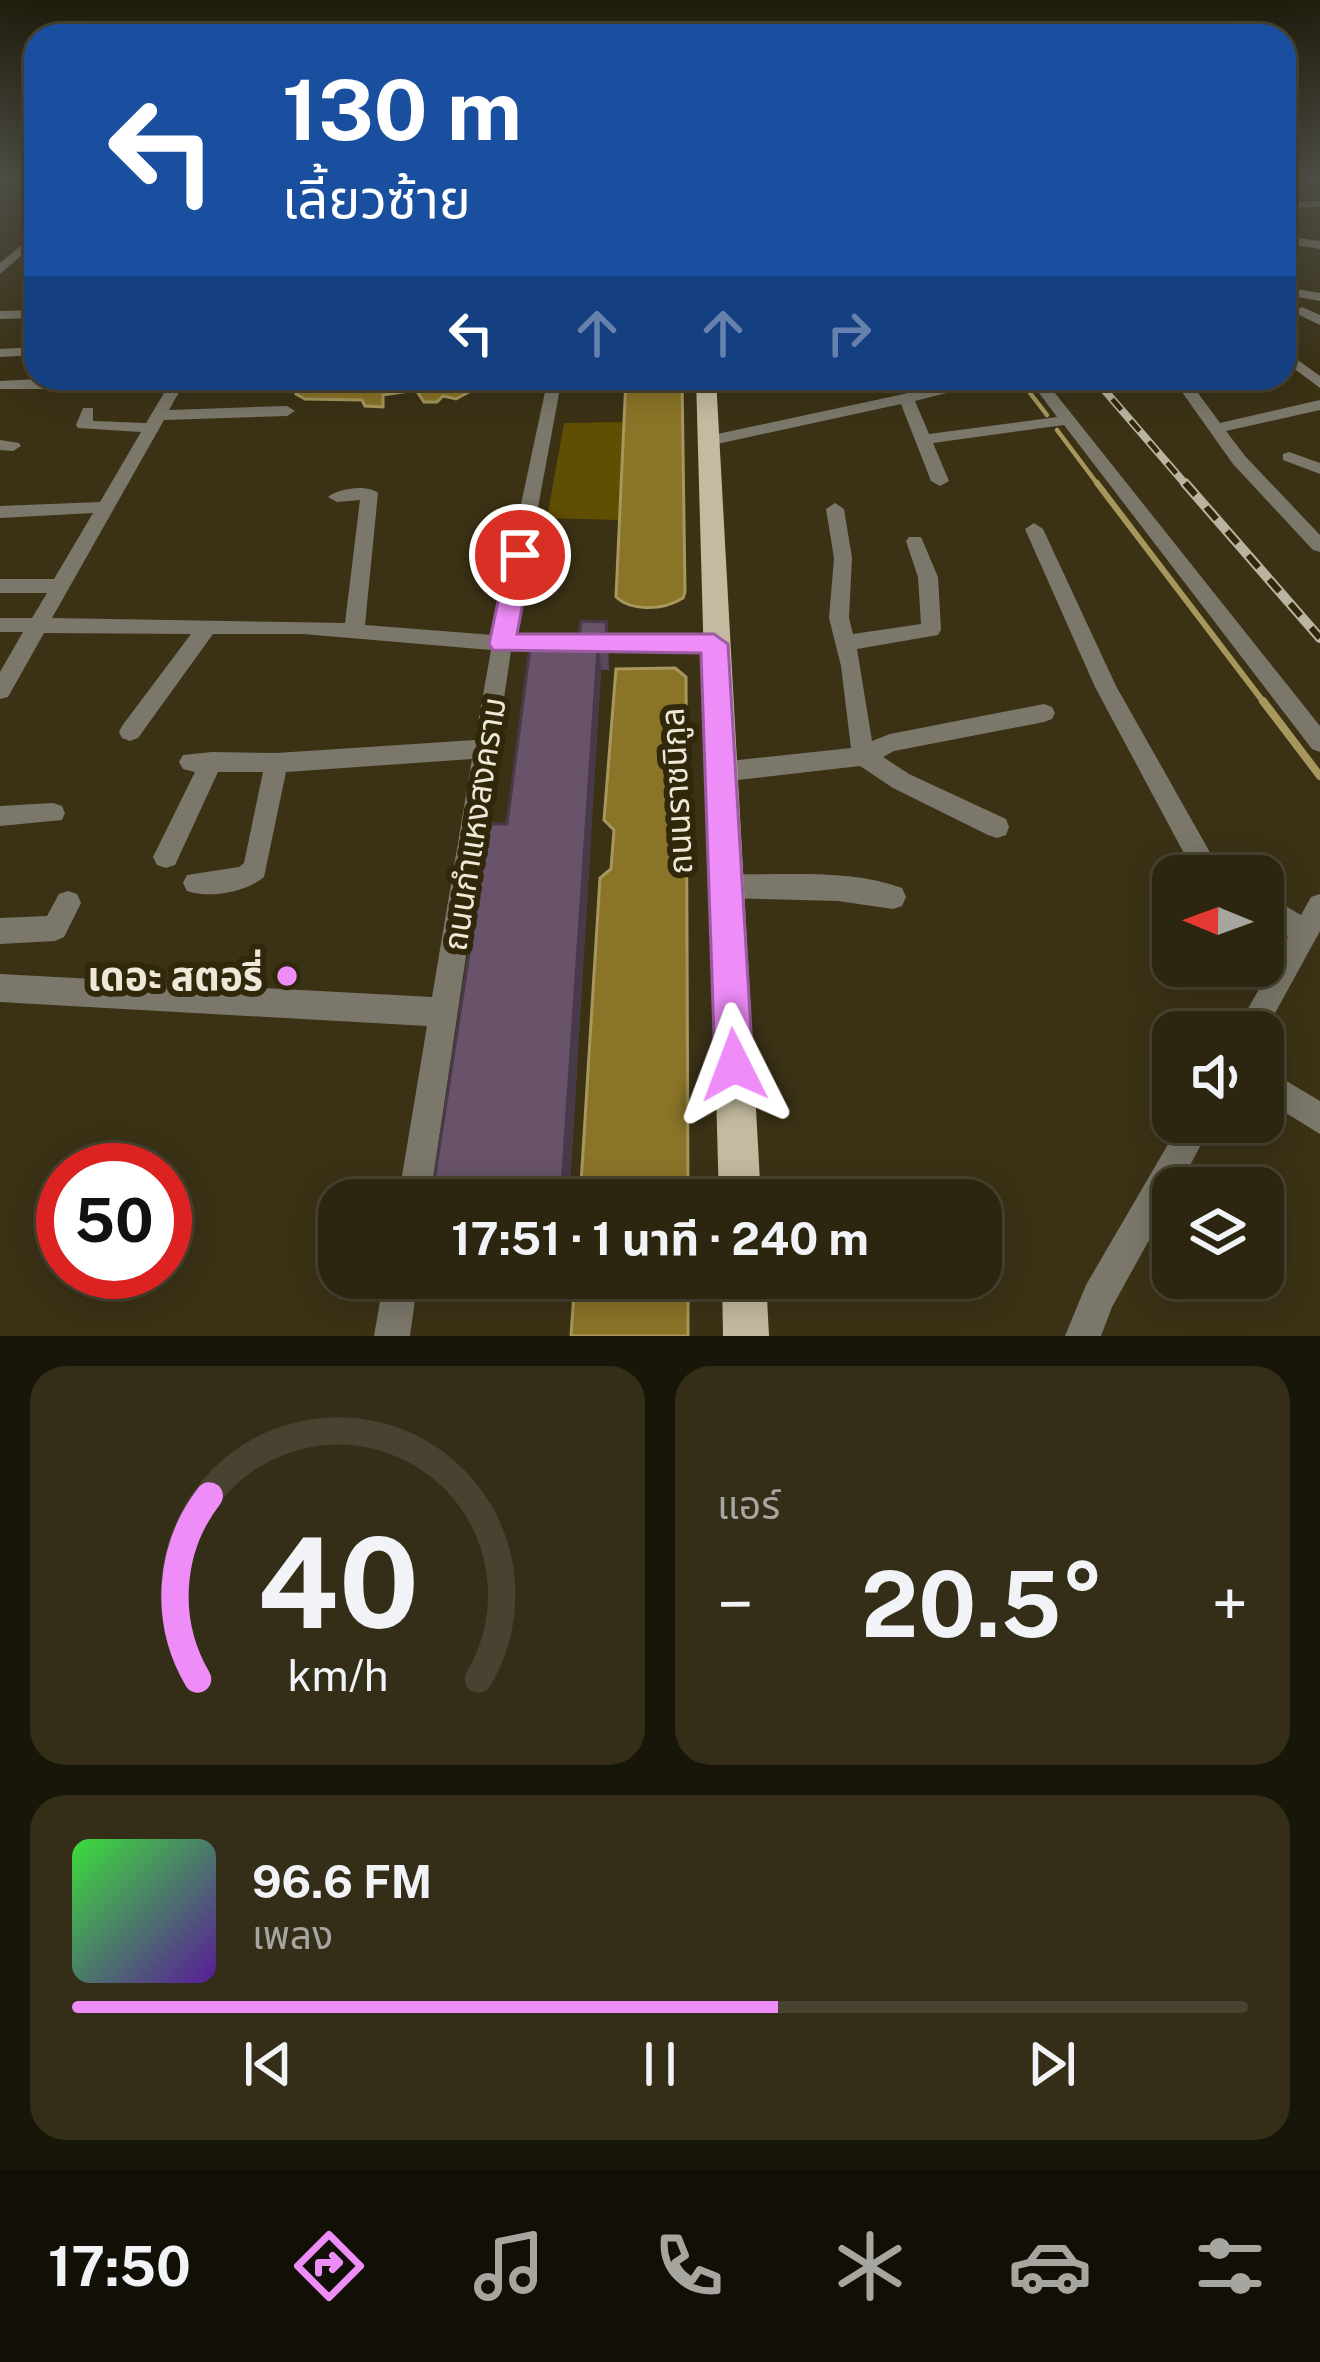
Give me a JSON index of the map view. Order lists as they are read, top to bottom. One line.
{"streets":{"main road":["ถนนราชนิกูล"],"street":["ถนนกำแหงสงคราม"]},"places":["เดอะ สตอรี่"],"north":"left","page":{"turn":["130 m","เลี้ยวซ้าย"],"limit":"50","trip":"17:51 · 1 นาที · 240 m","tile":"แอร์","heat":["−","20.5°","+"],"song":["96.6 FM","เพลง"],"tabs":"17:50","gauge":["40","km/h"]}}
